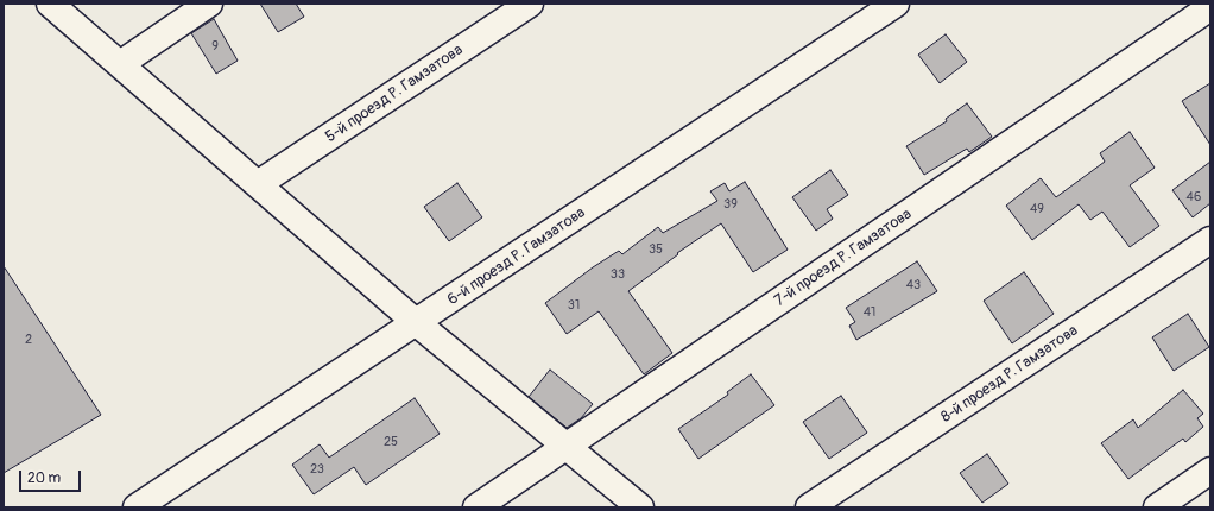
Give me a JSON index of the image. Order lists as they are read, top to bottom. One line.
{"streets":{"street":["5-й проезд Р. Гамзатова","6-й проезд Р. Гамзатова","7-й проезд Р. Гамзатова","8-й проезд Р. Гамзатова"]},"house_numbers":["9","46","39","49","35","33","43","31","41","2","25","23"],"scale_bar":"20 m"}
